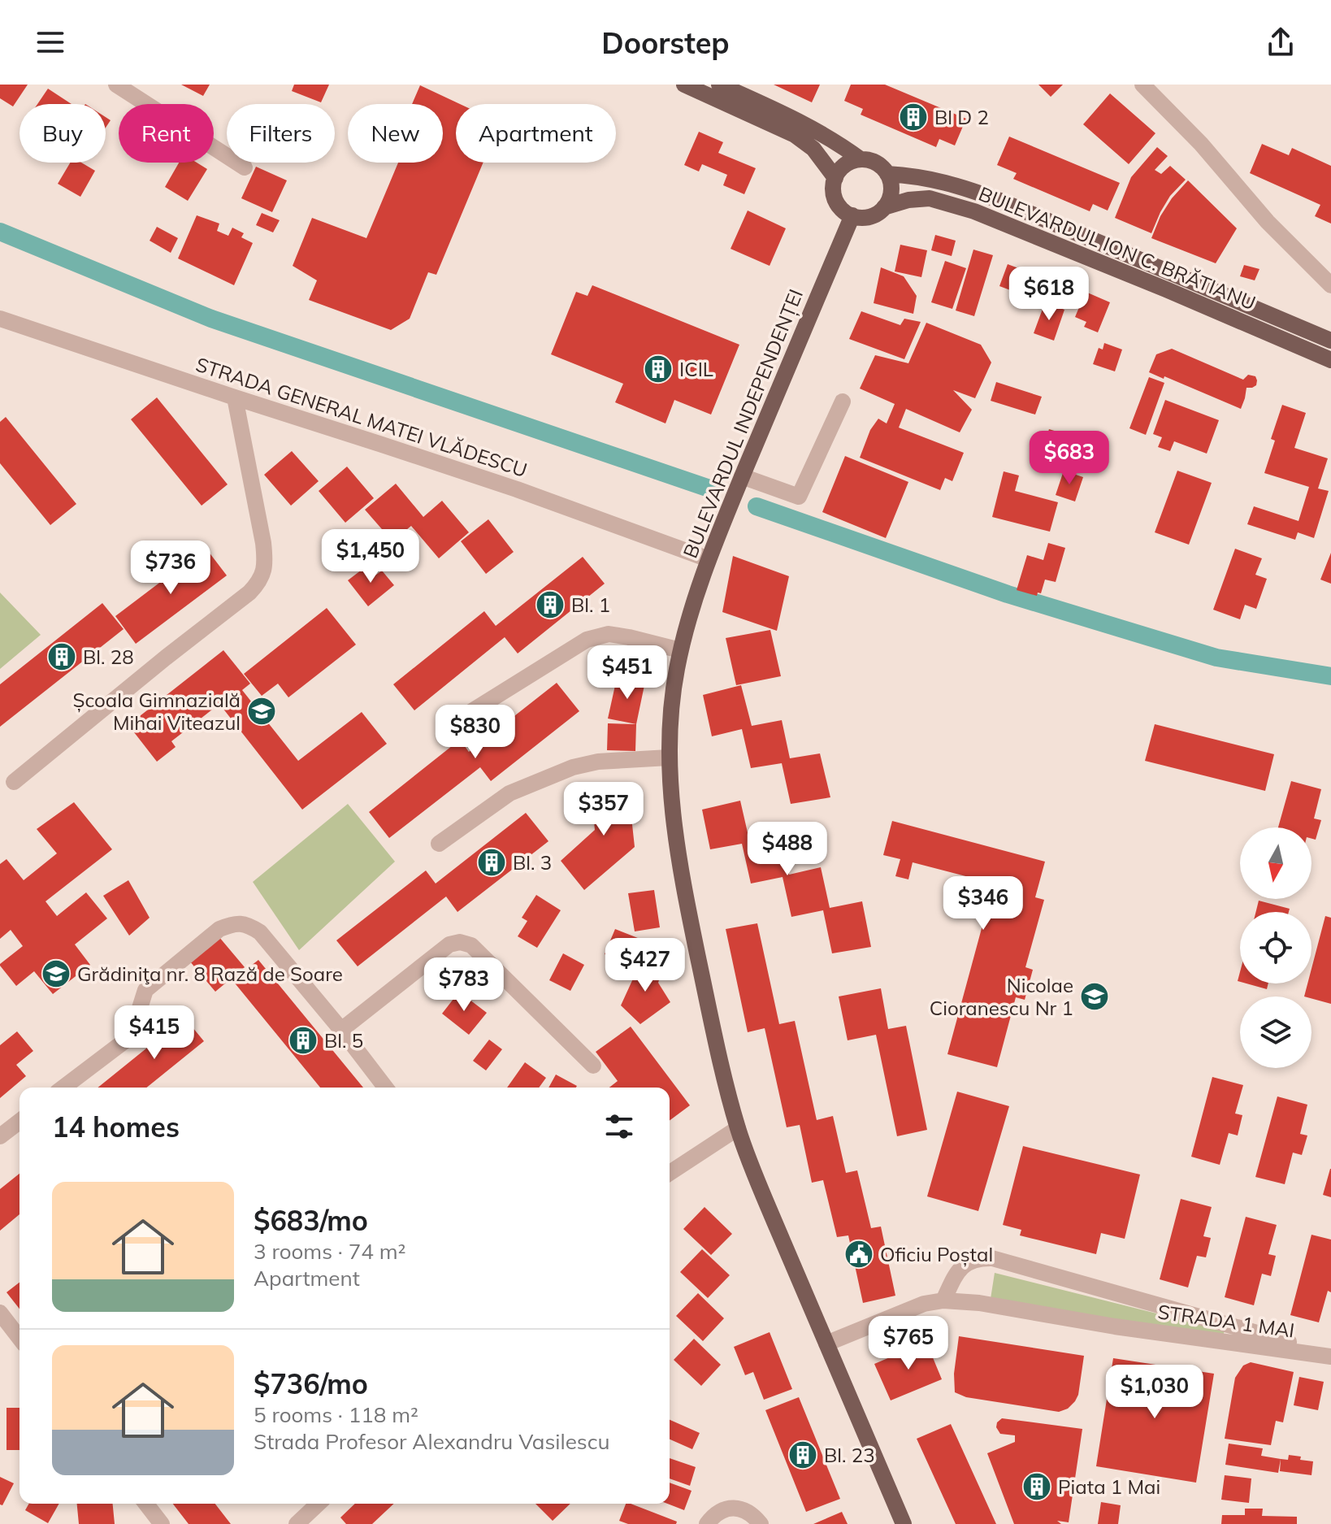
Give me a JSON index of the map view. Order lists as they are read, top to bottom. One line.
{"streets":{"main road":["BULEVARDUL ION C. BRĂTIANU","BULEVARDUL INDEPENDENȚEI"],"street":["STRADA GENERAL MATEI VLĂDESCU","STRADA 1 MAI"]},"crossings":[["BULEVARDUL ION C. BRĂTIANU","BULEVARDUL INDEPENDENȚEI"],["STRADA GENERAL MATEI VLĂDESCU","BULEVARDUL INDEPENDENȚEI"],["BULEVARDUL INDEPENDENȚEI","STRADA 1 MAI"]],"places":{"building":["Bl D 2","ICIL","Bl. 1","Bl. 28","Bl. 3","Bl. 5","Bl. 23","Piata 1 Mai"],"school or university":["Școala Gimnazială Mihai Viteazul","Grădiniţa nr. 8 Rază de Soare","Nicolae Cioranescu Nr 1"],"public building":["Oficiu Poștal"]},"north":"bottom","page":{"header":"Doorstep","chip":["Buy","Rent","Filters","New","Apartment"],"price":["$618","$683","$1,450","$736","$451","$830","$357","$488","$346","$427","$783","$415","$765","$1,030"],"heading":"14 homes","list":[{"name":"$683/mo","note":"3 rooms · 74 m² · Apartment"},{"name":"$736/mo","note":"5 rooms · 118 m² · Strada Profesor Alexandru Vasilescu"}]}}
